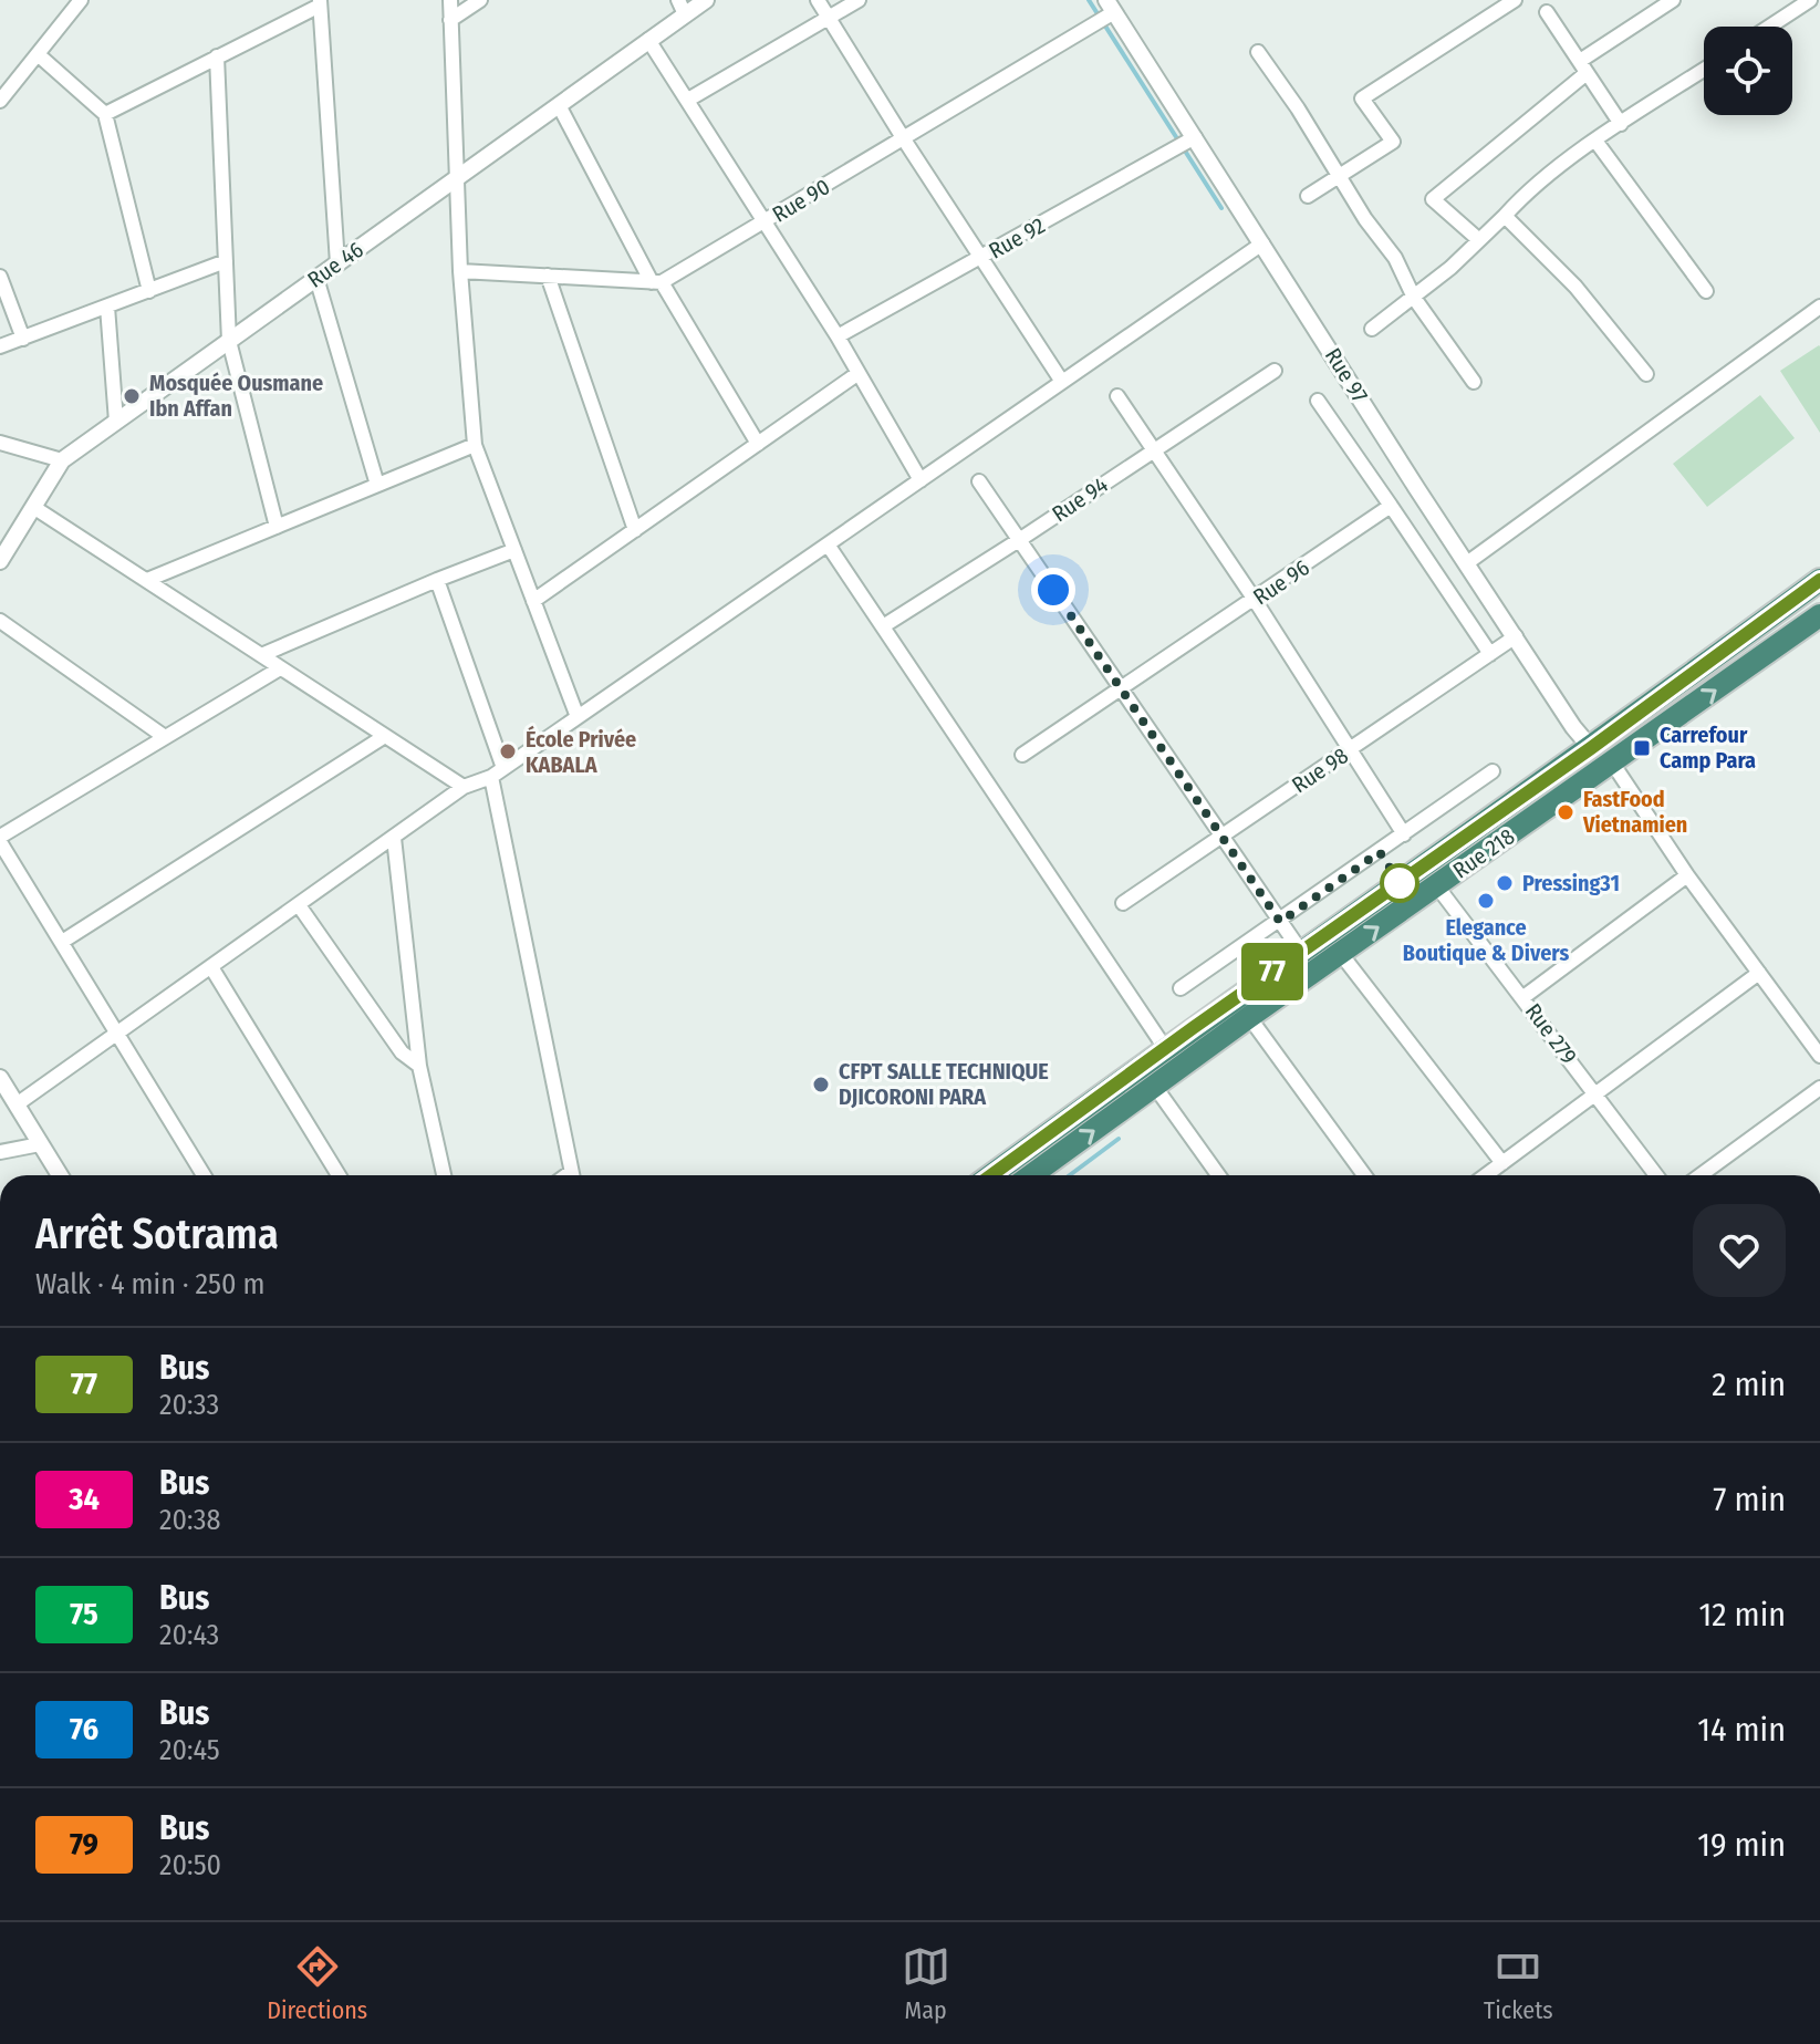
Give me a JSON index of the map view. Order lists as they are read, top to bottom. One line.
{"streets":{"highway":["Rue 218"],"street":["Rue 90","Rue 92","Rue 46","Rue 97","Rue 94","Rue 96","Rue 98","Rue 279"]},"crossings":[["Rue 90","Rue 97"],["Rue 92","Rue 97"],["Rue 97","Rue 98"],["Rue 97","Rue 218"],["Rue 218","Rue 279"]],"places":{"other":["Mosquée Ousmane Ibn Affan","École Privée KABALA","FastFood Vietnamien","Pressing31","Elegance Boutique & Divers","CFPT SALLE TECHNIQUE DJICORONI PARA"],"transit":["Carrefour Camp Para"]},"lines":["bus line 77"],"page":{"on_map":"77","heading":["Arrêt Sotrama","Walk · 4 min · 250 m"],"list":[{"mark":"77","name":"Bus","note":"20:33","value":"2 min"},{"mark":"34","name":"Bus","note":"20:38","value":"7 min"},{"mark":"75","name":"Bus","note":"20:43","value":"12 min"},{"mark":"76","name":"Bus","note":"20:45","value":"14 min"},{"mark":"79","name":"Bus","note":"20:50","value":"19 min"}],"tabs":["Directions","Map","Tickets"]}}
